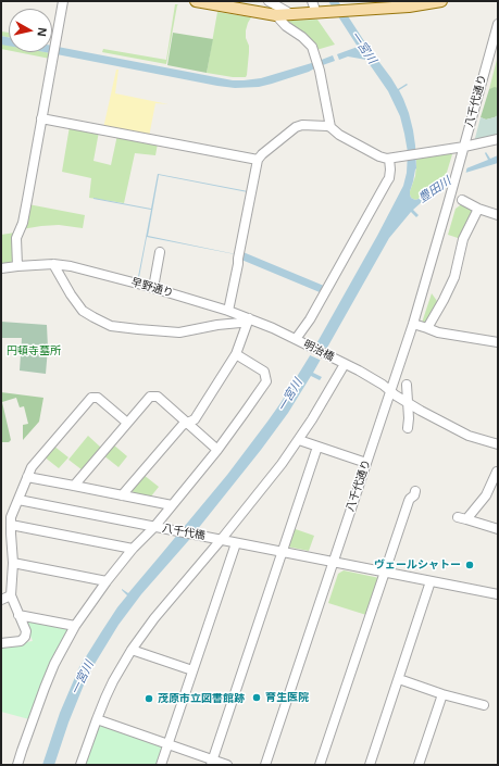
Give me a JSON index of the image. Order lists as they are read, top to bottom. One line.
{"streets":{"street":["八千代通り","早野通り","明治橋","八千代橋"]},"crossings":[["八千代通り","八千代橋"],["早野通り","明治橋"]],"water":["一宮川","豊田川"],"parks":["円頓寺墓所"],"places":["ヴェールシャトー","育生医院","茂原市立図書館跡"],"north":"right"}
